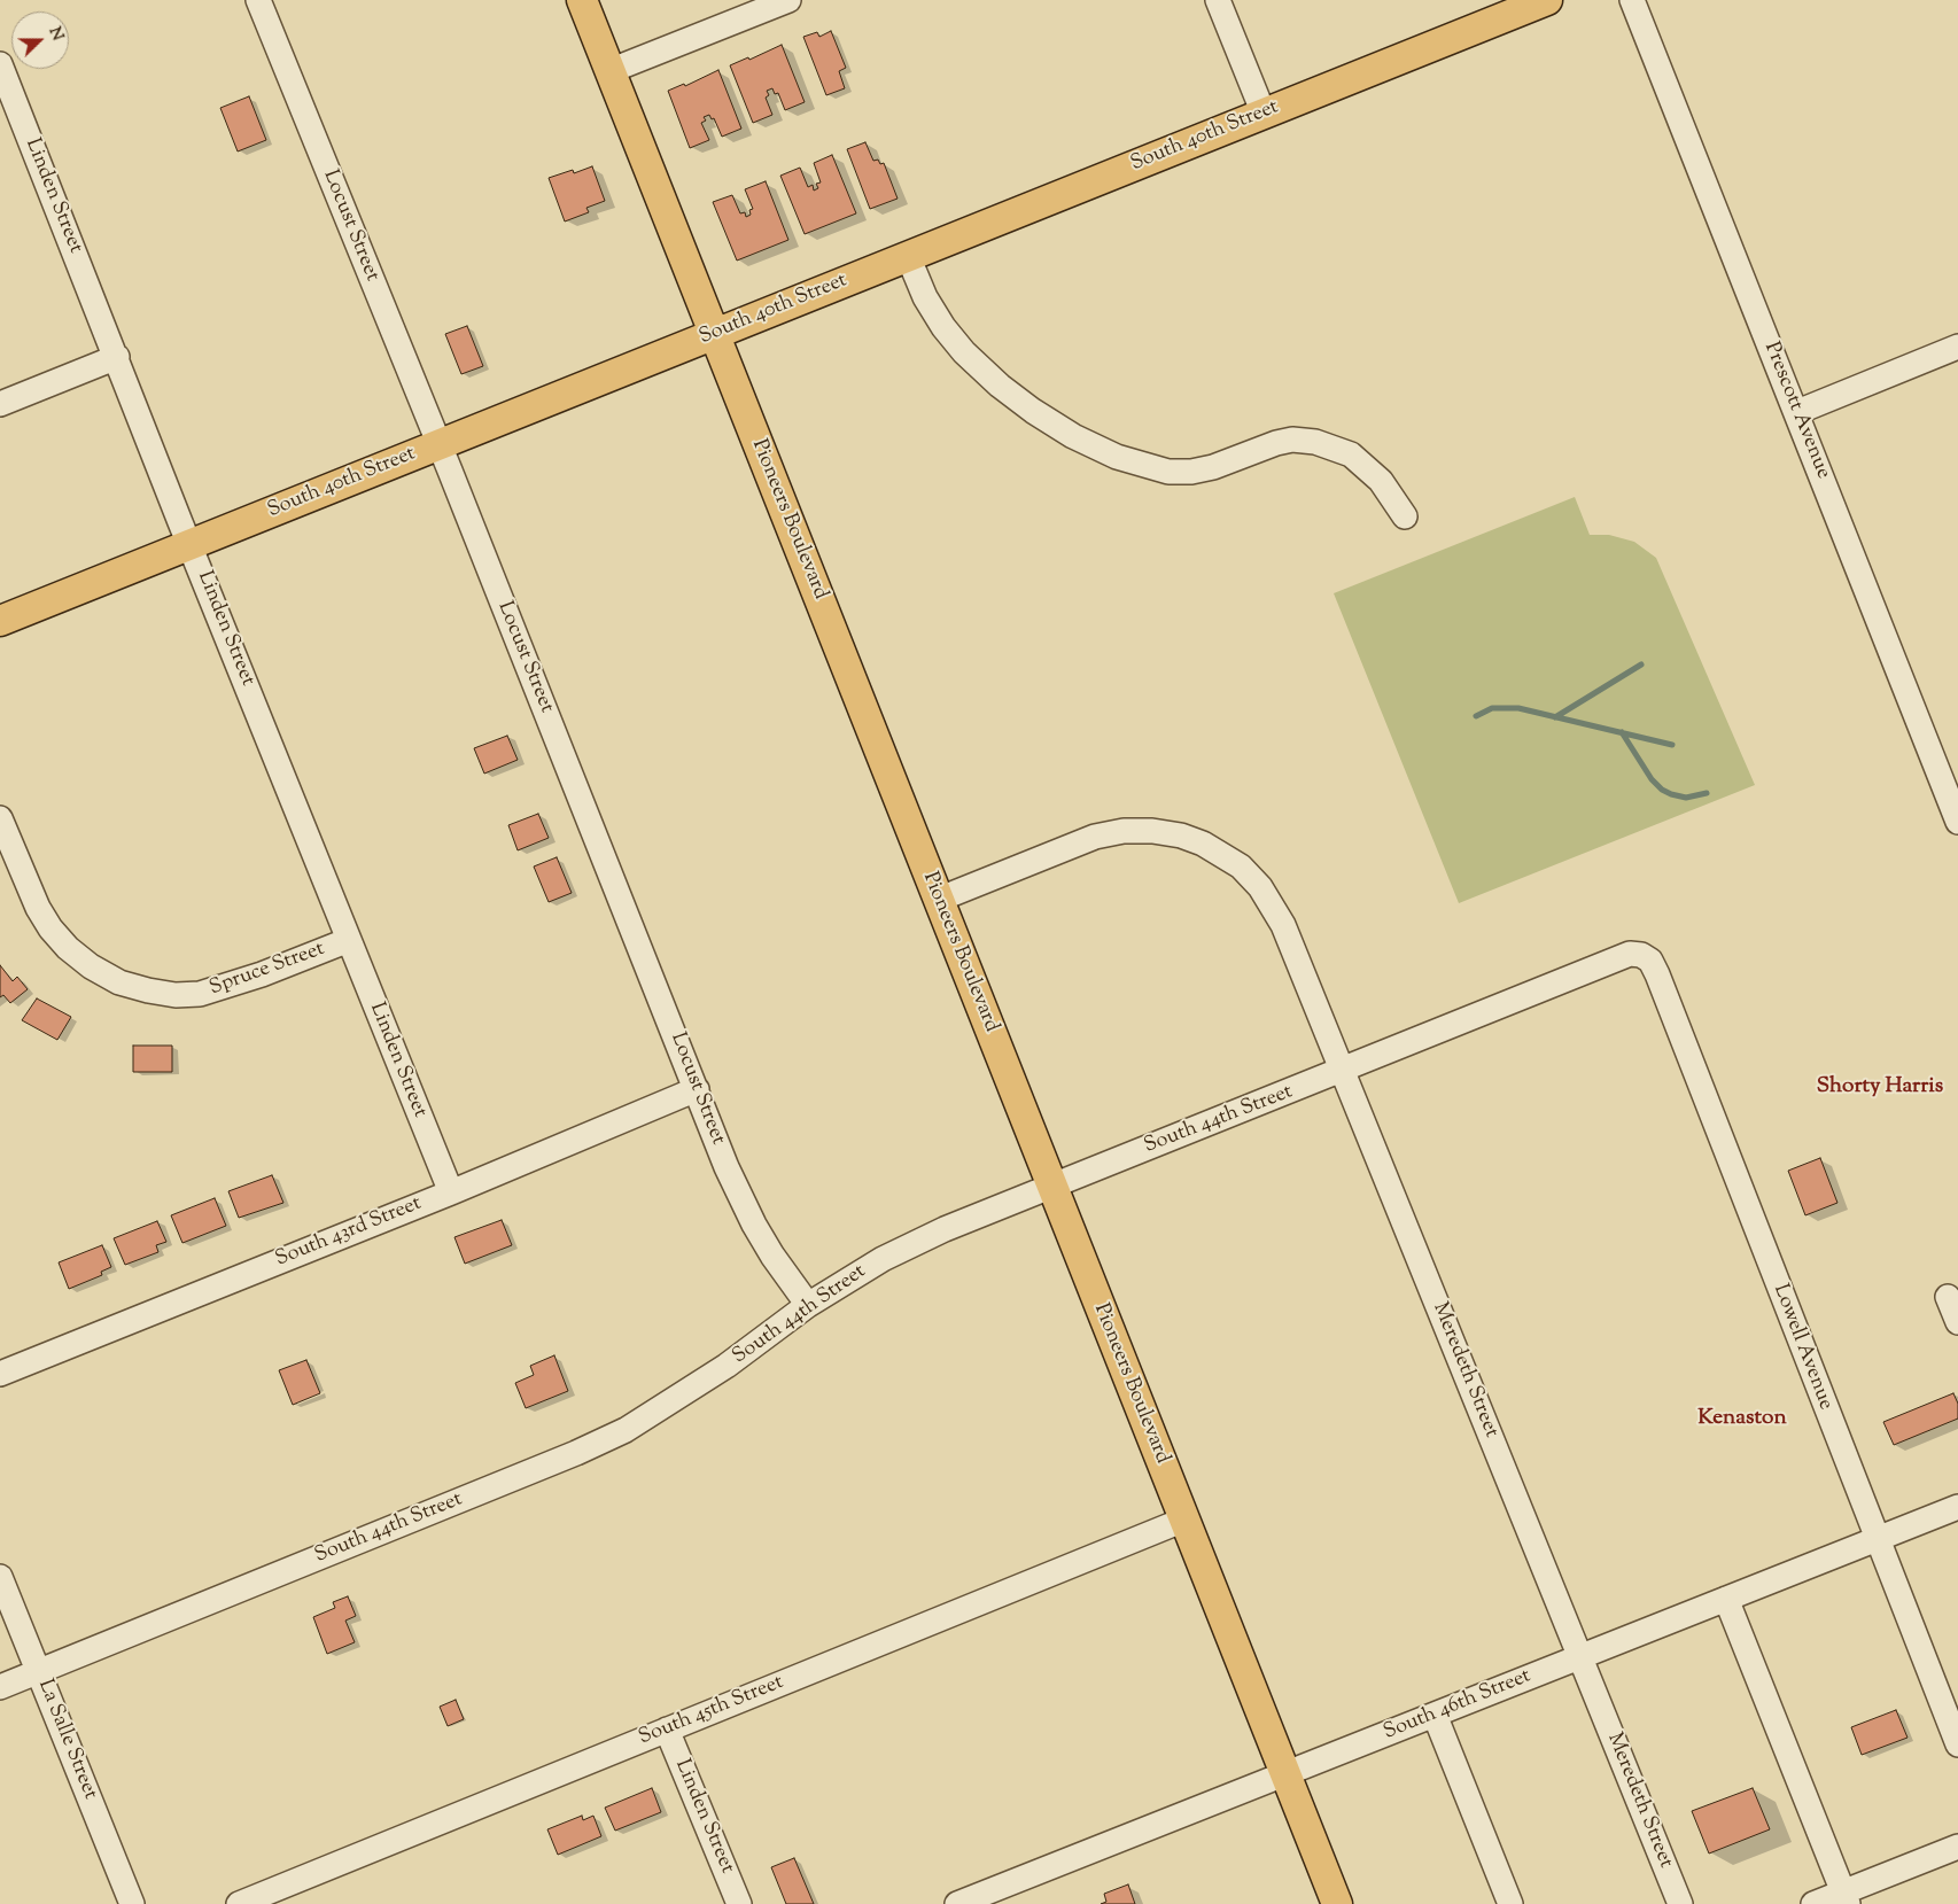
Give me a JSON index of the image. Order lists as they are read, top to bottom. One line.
{"streets":{"main road":["South 40th Street","Pioneers Boulevard"],"street":["Linden Street","Locust Street","Prescott Avenue","Spruce Street","South 44th Street","South 43rd Street","Lowell Avenue","Meredeth Street","South 46th Street","South 45th Street","La Salle Street"]},"crossings":[["South 40th Street","Linden Street"],["South 40th Street","Locust Street"],["South 40th Street","Pioneers Boulevard"],["Linden Street","Spruce Street"],["Linden Street","South 43rd Street"],["Linden Street","South 45th Street"],["Locust Street","South 44th Street"],["Locust Street","South 43rd Street"],["Pioneers Boulevard","South 44th Street"],["Pioneers Boulevard","Meredeth Street"],["Pioneers Boulevard","South 46th Street"],["Pioneers Boulevard","South 45th Street"],["South 44th Street","Lowell Avenue"],["South 44th Street","Meredeth Street"],["South 44th Street","La Salle Street"],["Lowell Avenue","South 46th Street"],["Meredeth Street","South 46th Street"]],"districts":["Shorty Harris","Kenaston"],"north":"right"}
